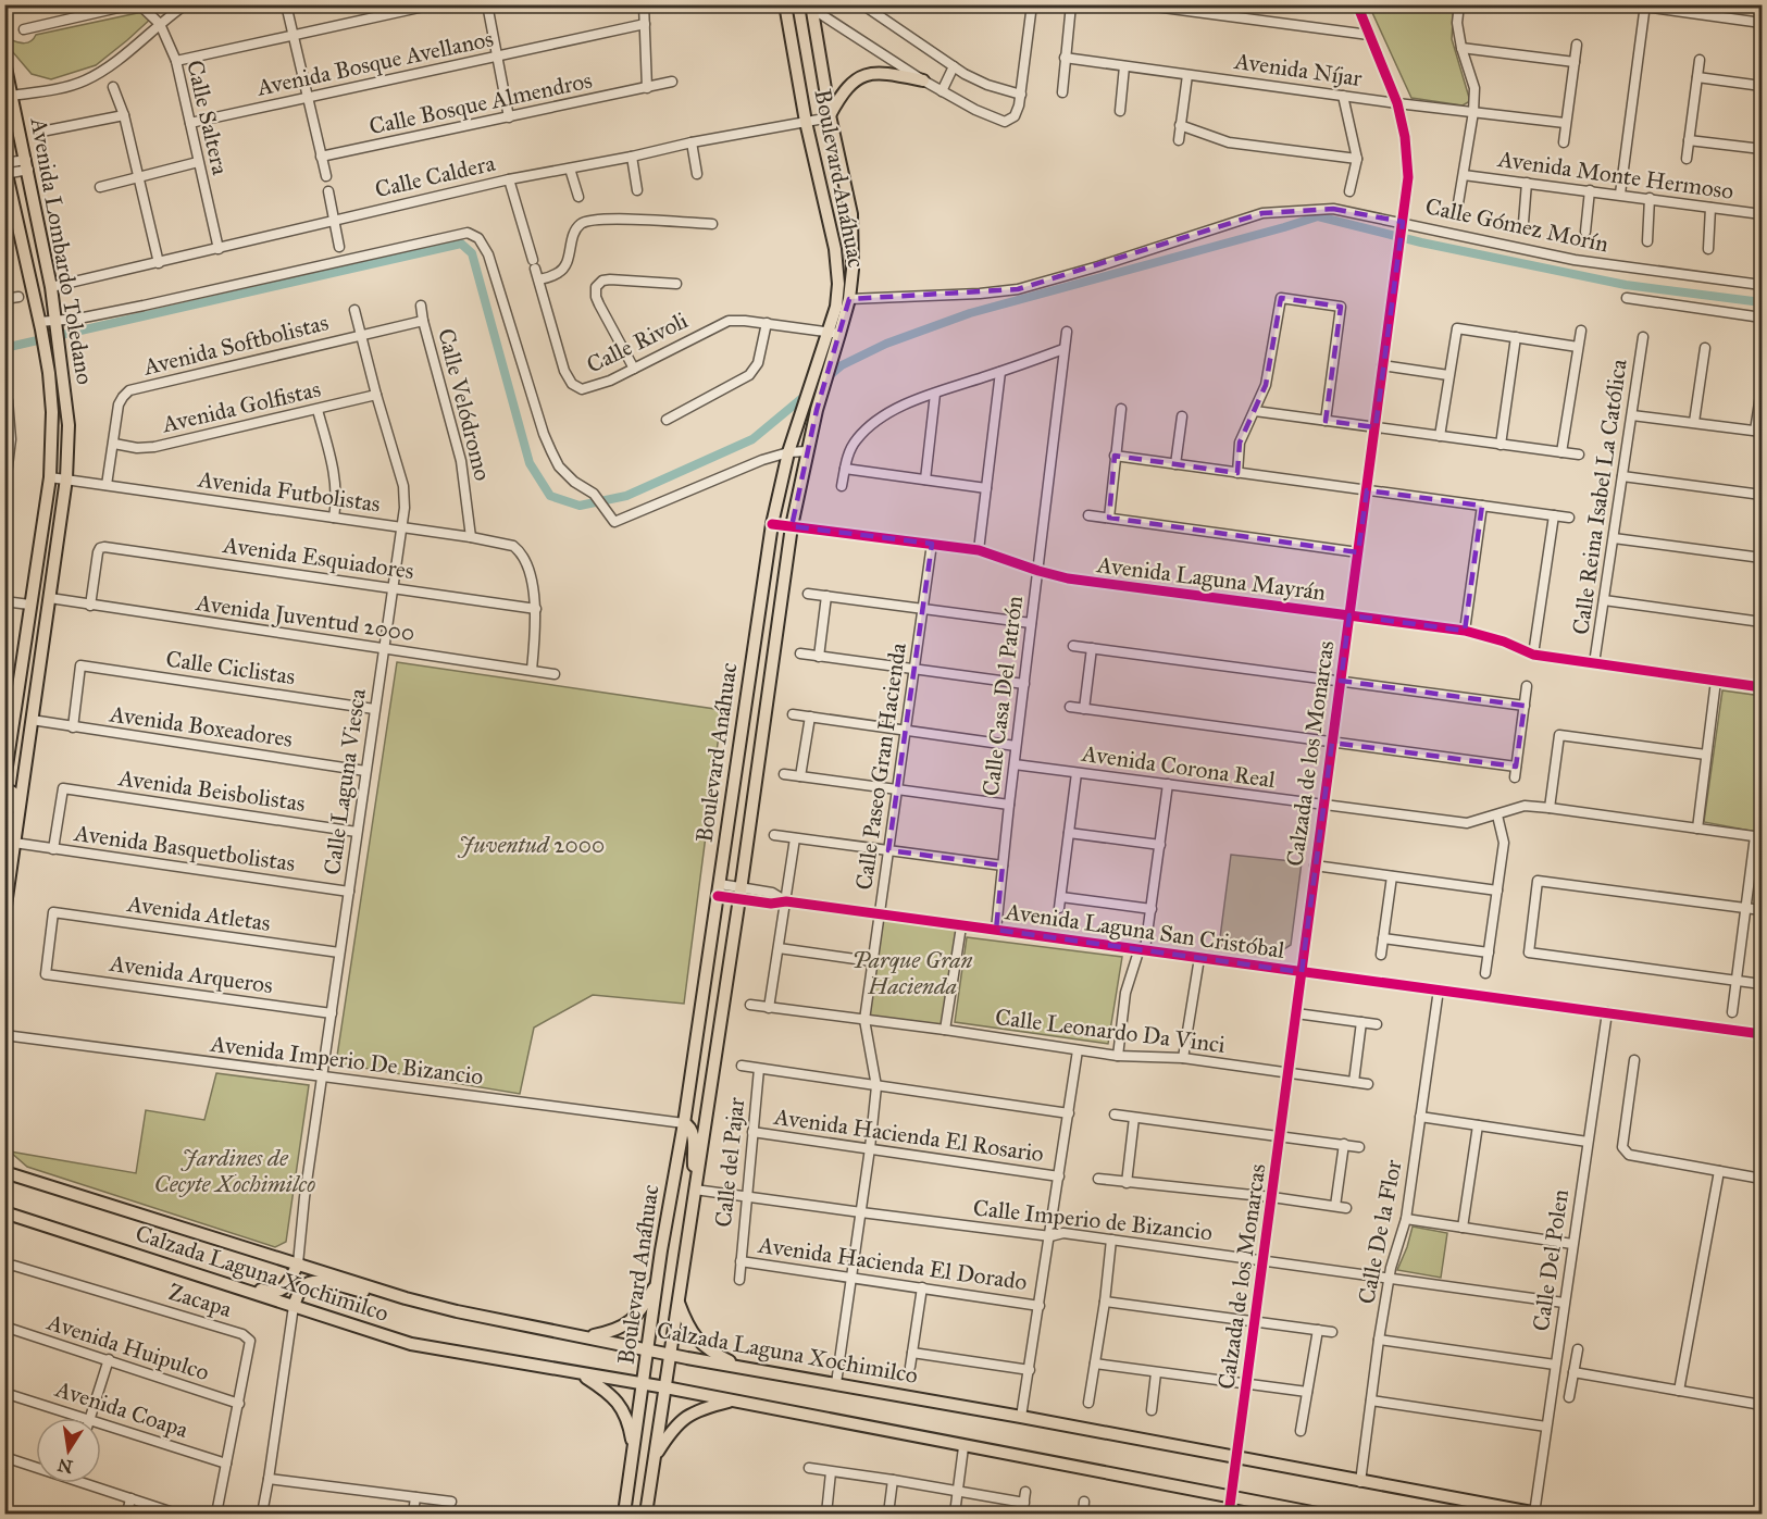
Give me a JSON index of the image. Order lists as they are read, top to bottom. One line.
{"streets":{"main road":["Boulevard Anáhuac","Avenida Lombardo Toledano","Calzada Laguna Xochimilco"],"street":["Avenida Bosque Avellanos","Avenida Níjar","Calle Bosque Almendros","Calle Saltera","Avenida Monte Hermoso","Calle Caldera","Calle Gómez Morín","Calle Rivoli","Avenida Softbolistas","Calle Velódromo","Avenida Golfistas","Avenida Futbolistas","Calle Reina Isabel La Católica","Avenida Esquiadores","Avenida Laguna Mayrán","Avenida Juventud 2000","Calle Ciclistas","Calle Casa Del Patrón","Avenida Boxeadores","Calzada de los Monarcas","Calle Paseo Gran Hacienda","Avenida Corona Real","Calle Laguna Viesca","Avenida Beisbolistas","Avenida Basquetbolistas","Avenida Atletas","Avenida Laguna San Cristóbal","Avenida Arqueros","Calle Leonardo Da Vinci","Avenida Imperio De Bizancio","Avenida Hacienda El Rosario","Calle del Pajar","Calle Imperio de Bizancio","Calle De la Flor","Calle Del Polen","Avenida Hacienda El Dorado","Zacapa","Avenida Huipulco","Avenida Coapa"]},"crossings":[["Avenida Bosque Avellanos","Calle Saltera"],["Avenida Níjar","Calzada de los Monarcas"],["Calle Saltera","Calle Caldera"],["Calle Caldera","Boulevard Anáhuac"],["Calle Caldera","Avenida Lombardo Toledano"],["Calle Caldera","Calle Rivoli"],["Boulevard Anáhuac","Calle Gómez Morín"],["Boulevard Anáhuac","Calle Rivoli"],["Boulevard Anáhuac","Avenida Laguna Mayrán"],["Boulevard Anáhuac","Avenida Laguna San Cristóbal"],["Boulevard Anáhuac","Avenida Imperio De Bizancio"],["Boulevard Anáhuac","Calle Imperio de Bizancio"],["Boulevard Anáhuac","Calzada Laguna Xochimilco"],["Calle Gómez Morín","Calzada de los Monarcas"],["Avenida Lombardo Toledano","Avenida Futbolistas"],["Avenida Lombardo Toledano","Avenida Juventud 2000"],["Avenida Lombardo Toledano","Avenida Boxeadores"],["Avenida Lombardo Toledano","Avenida Basquetbolistas"],["Avenida Softbolistas","Calle Velódromo"],["Avenida Softbolistas","Avenida Golfistas"],["Avenida Softbolistas","Calle Laguna Viesca"],["Calle Velódromo","Avenida Futbolistas"],["Calle Velódromo","Calle Laguna Viesca"],["Avenida Golfistas","Calle Laguna Viesca"],["Avenida Futbolistas","Avenida Esquiadores"],["Avenida Futbolistas","Calle Laguna Viesca"],["Calle Reina Isabel La Católica","Avenida Laguna Mayrán"],["Avenida Esquiadores","Avenida Juventud 2000"],["Avenida Esquiadores","Calle Laguna Viesca"],["Avenida Laguna Mayrán","Calle Casa Del Patrón"],["Avenida Laguna Mayrán","Calzada de los Monarcas"],["Avenida Laguna Mayrán","Calle Paseo Gran Hacienda"],["Avenida Juventud 2000","Calle Laguna Viesca"],["Calle Ciclistas","Avenida Boxeadores"],["Calle Ciclistas","Calle Laguna Viesca"],["Calle Casa Del Patrón","Avenida Corona Real"],["Calle Casa Del Patrón","Avenida Laguna San Cristóbal"],["Avenida Boxeadores","Calle Laguna Viesca"],["Calzada de los Monarcas","Avenida Corona Real"],["Calzada de los Monarcas","Avenida Laguna San Cristóbal"],["Calzada de los Monarcas","Calle Leonardo Da Vinci"],["Calzada de los Monarcas","Calle Imperio de Bizancio"],["Calzada de los Monarcas","Calzada Laguna Xochimilco"],["Calle Paseo Gran Hacienda","Avenida Laguna San Cristóbal"],["Calle Paseo Gran Hacienda","Calle Leonardo Da Vinci"],["Calle Paseo Gran Hacienda","Avenida Hacienda El Rosario"],["Calle Paseo Gran Hacienda","Calle Imperio de Bizancio"],["Calle Paseo Gran Hacienda","Avenida Hacienda El Dorado"],["Calle Paseo Gran Hacienda","Calzada Laguna Xochimilco"],["Calle Laguna Viesca","Avenida Beisbolistas"],["Calle Laguna Viesca","Avenida Basquetbolistas"],["Calle Laguna Viesca","Avenida Atletas"],["Calle Laguna Viesca","Avenida Arqueros"],["Calle Laguna Viesca","Avenida Imperio De Bizancio"],["Calle Laguna Viesca","Calzada Laguna Xochimilco"],["Avenida Beisbolistas","Avenida Basquetbolistas"],["Avenida Atletas","Avenida Arqueros"],["Avenida Laguna San Cristóbal","Calle De la Flor"],["Avenida Laguna San Cristóbal","Calle Del Polen"],["Avenida Hacienda El Rosario","Calle del Pajar"],["Calle del Pajar","Calle Imperio de Bizancio"],["Calle del Pajar","Avenida Hacienda El Dorado"],["Calle Imperio de Bizancio","Calle De la Flor"],["Calle Imperio de Bizancio","Calle Del Polen"],["Calle De la Flor","Calzada Laguna Xochimilco"],["Calle Del Polen","Calzada Laguna Xochimilco"],["Zacapa","Avenida Huipulco"],["Zacapa","Avenida Coapa"]],"parks":["Juventud 2000","Parque Gran Hacienda","Jardines de Cecyte Xochimilco"],"north":"bottom"}
